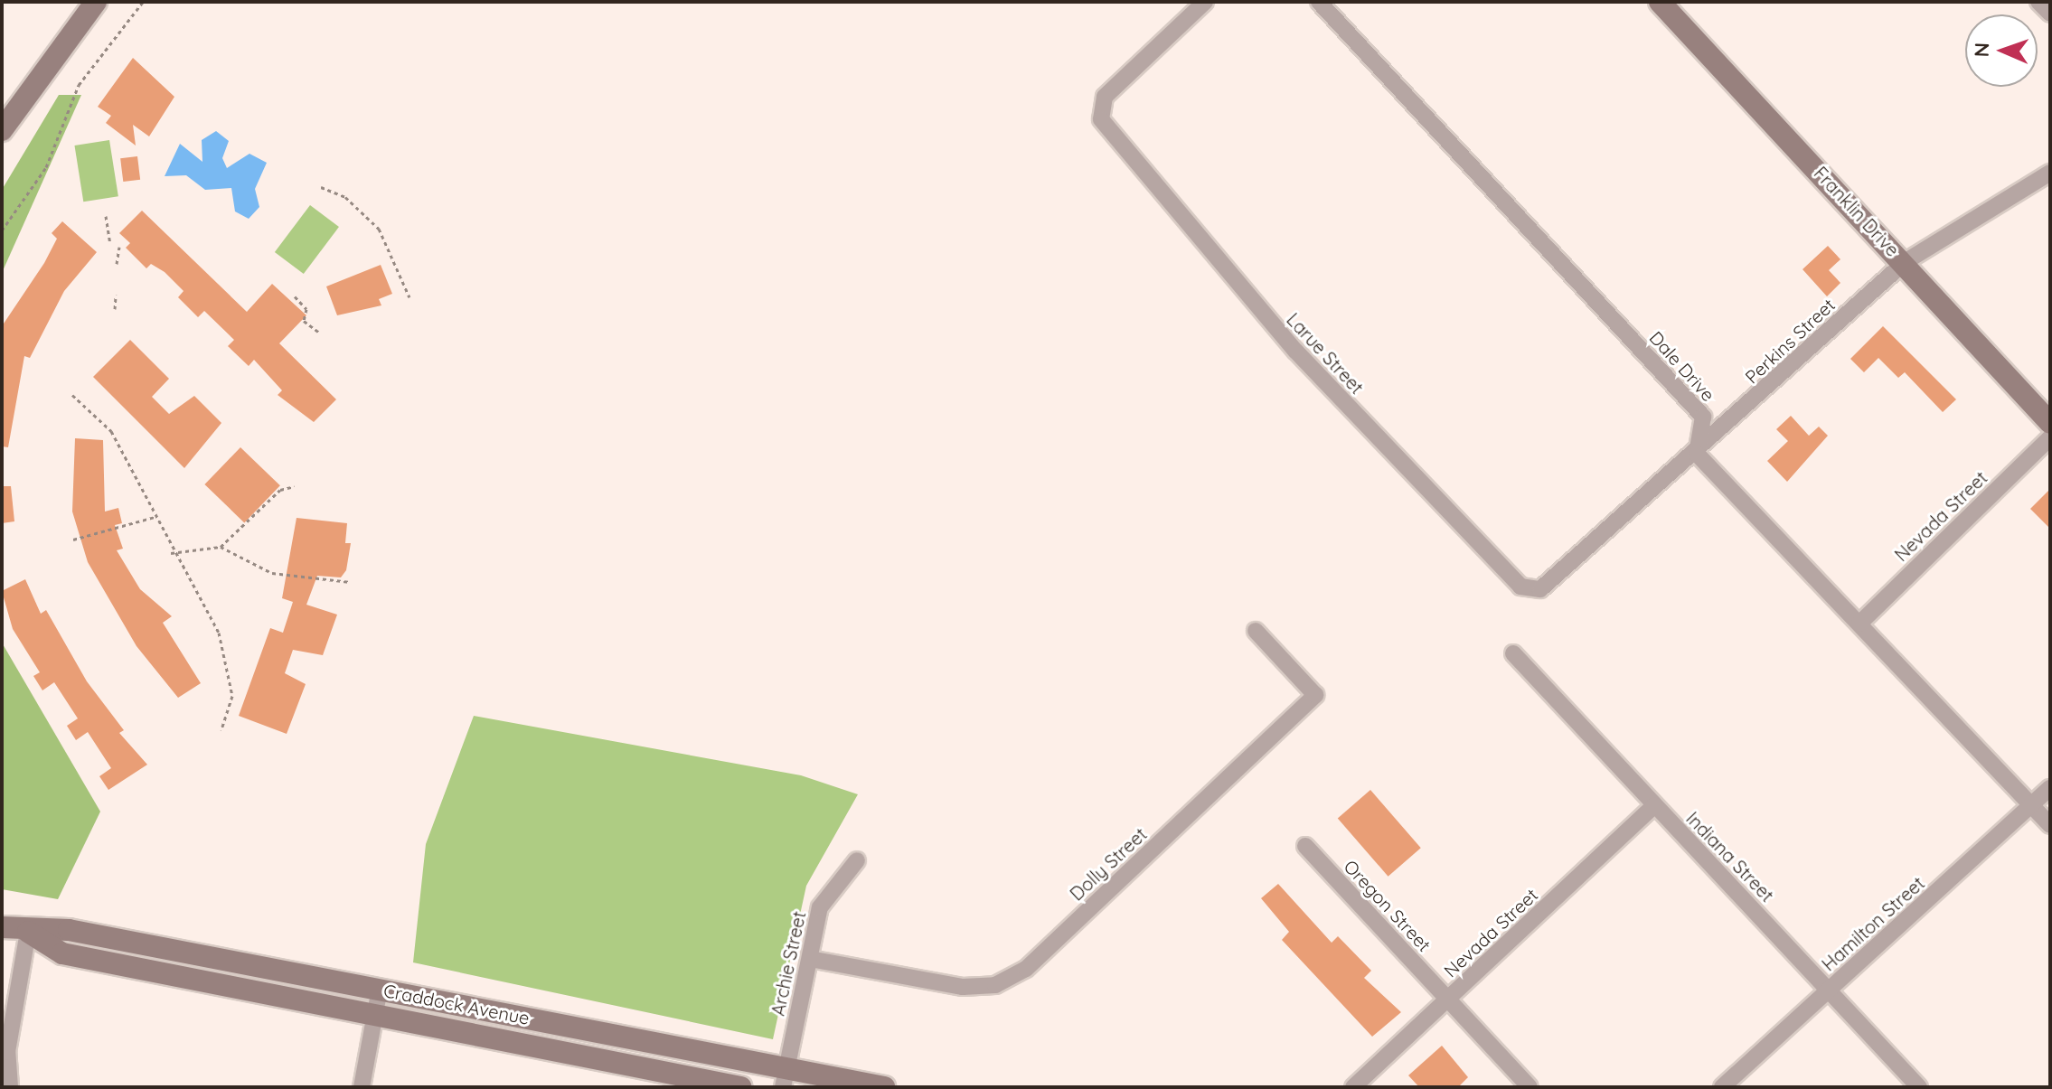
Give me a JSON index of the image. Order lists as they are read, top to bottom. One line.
{"streets":{"street":["Franklin Drive","Perkins Street","Larue Street","Dale Drive","Nevada Street","Indiana Street","Dolly Street","Oregon Street","Hamilton Street","Archie Street","Craddock Avenue"]},"crossings":[["Franklin Drive","Perkins Street"],["Perkins Street","Larue Street"],["Perkins Street","Dale Drive"],["Nevada Street","Indiana Street"],["Nevada Street","Oregon Street"],["Indiana Street","Hamilton Street"],["Dolly Street","Archie Street"],["Archie Street","Craddock Avenue"]],"north":"left"}
